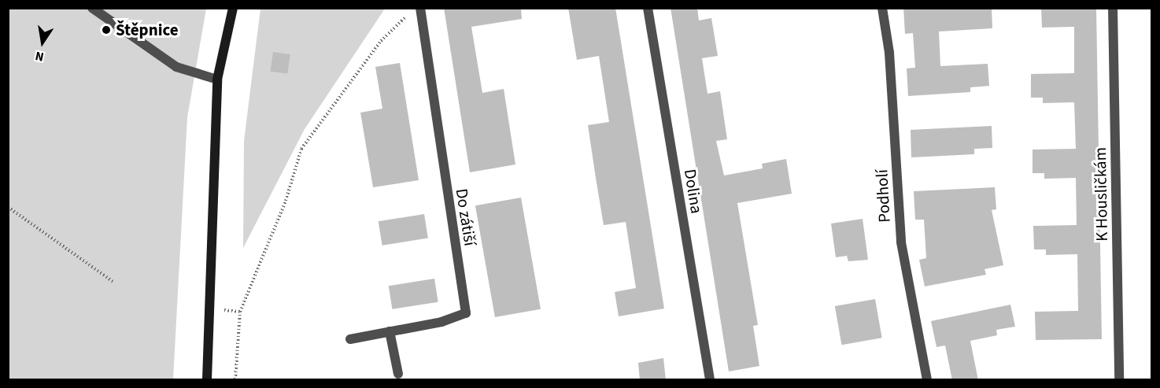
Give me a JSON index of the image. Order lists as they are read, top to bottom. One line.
{"streets":{"street":["Dolina","K Housličkám","Podholí","Do zátiší"]},"places":["Štěpnice"],"north":"bottom"}
